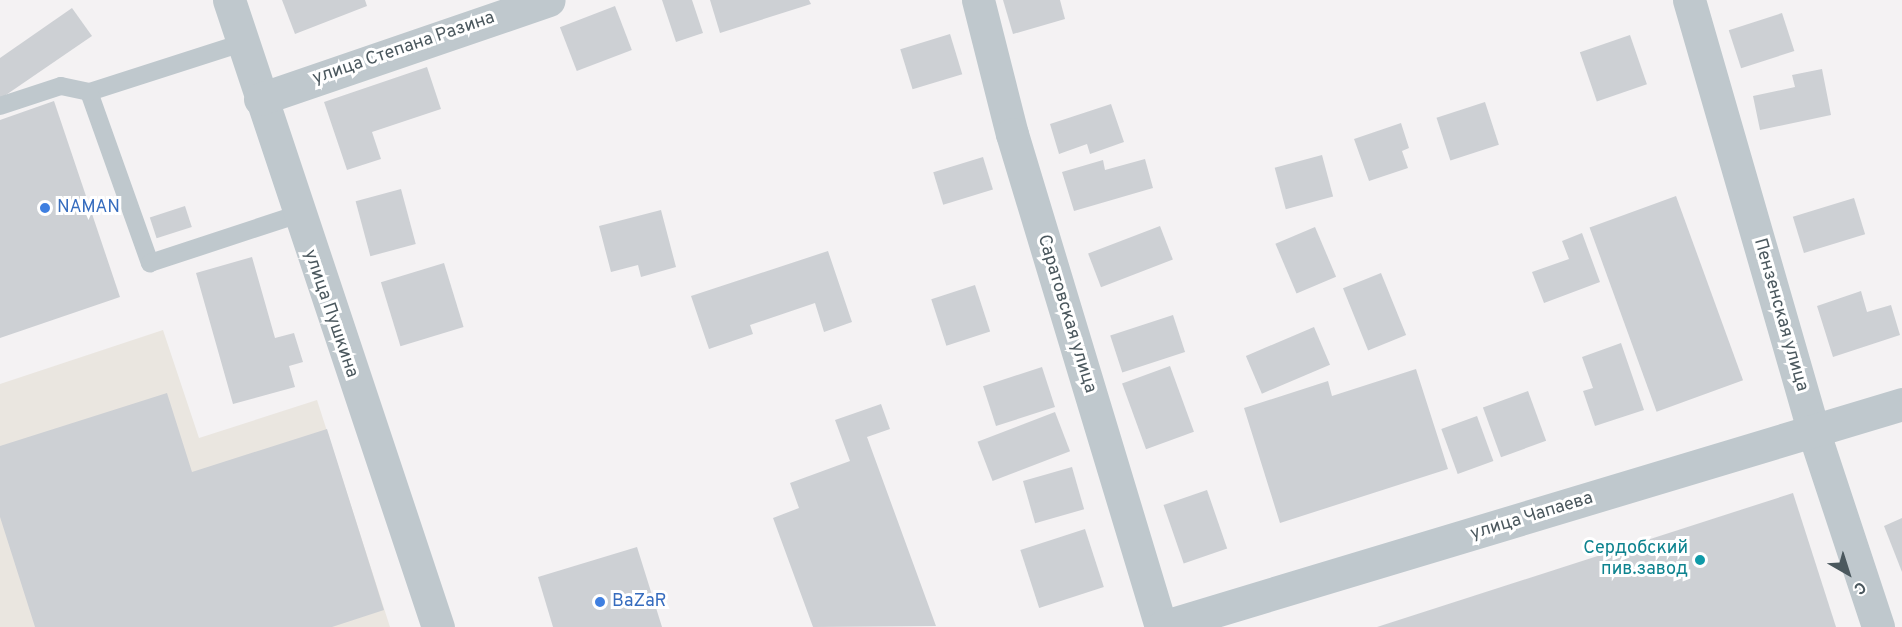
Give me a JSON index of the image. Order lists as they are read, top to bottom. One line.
{"streets":{"street":["улица Степана Разина","улица Пушкина","Саратовская улица","Пензенская улица","улица Чапаева"]},"crossings":[["улица Степана Разина","улица Пушкина"],["Саратовская улица","улица Чапаева"],["Пензенская улица","улица Чапаева"]],"places":["NAMAN","Сердобский пив.завод","BaZaR"],"north":"bottom right"}
